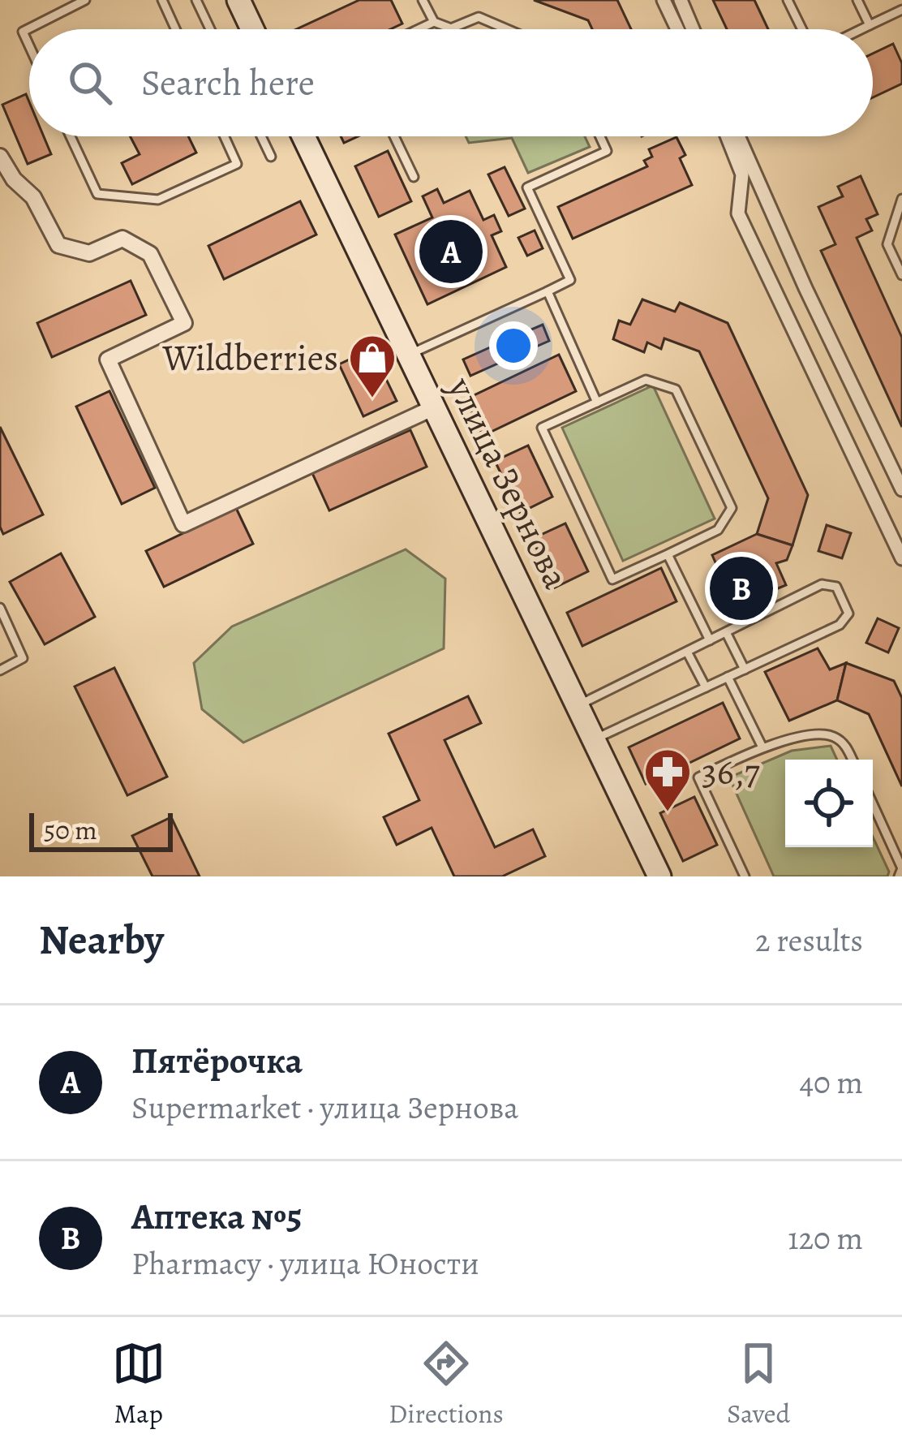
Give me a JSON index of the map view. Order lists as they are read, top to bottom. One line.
{"streets":{"main road":["улица Зернова"]},"places":{"shop":["Wildberries"],"pharmacy":["36,7"]},"scale_bar":"50 m","page":{"search":"Search here","pins":["A","B"],"scale":"50 m","heading":["Nearby","2 results"],"list":[{"mark":"A","name":"Пятёрочка","note":"Supermarket · улица Зернова","value":"40 m"},{"mark":"B","name":"Аптека №5","note":"Pharmacy · улица Юности","value":"120 m"}],"nav":["Map","Directions","Saved"]}}
